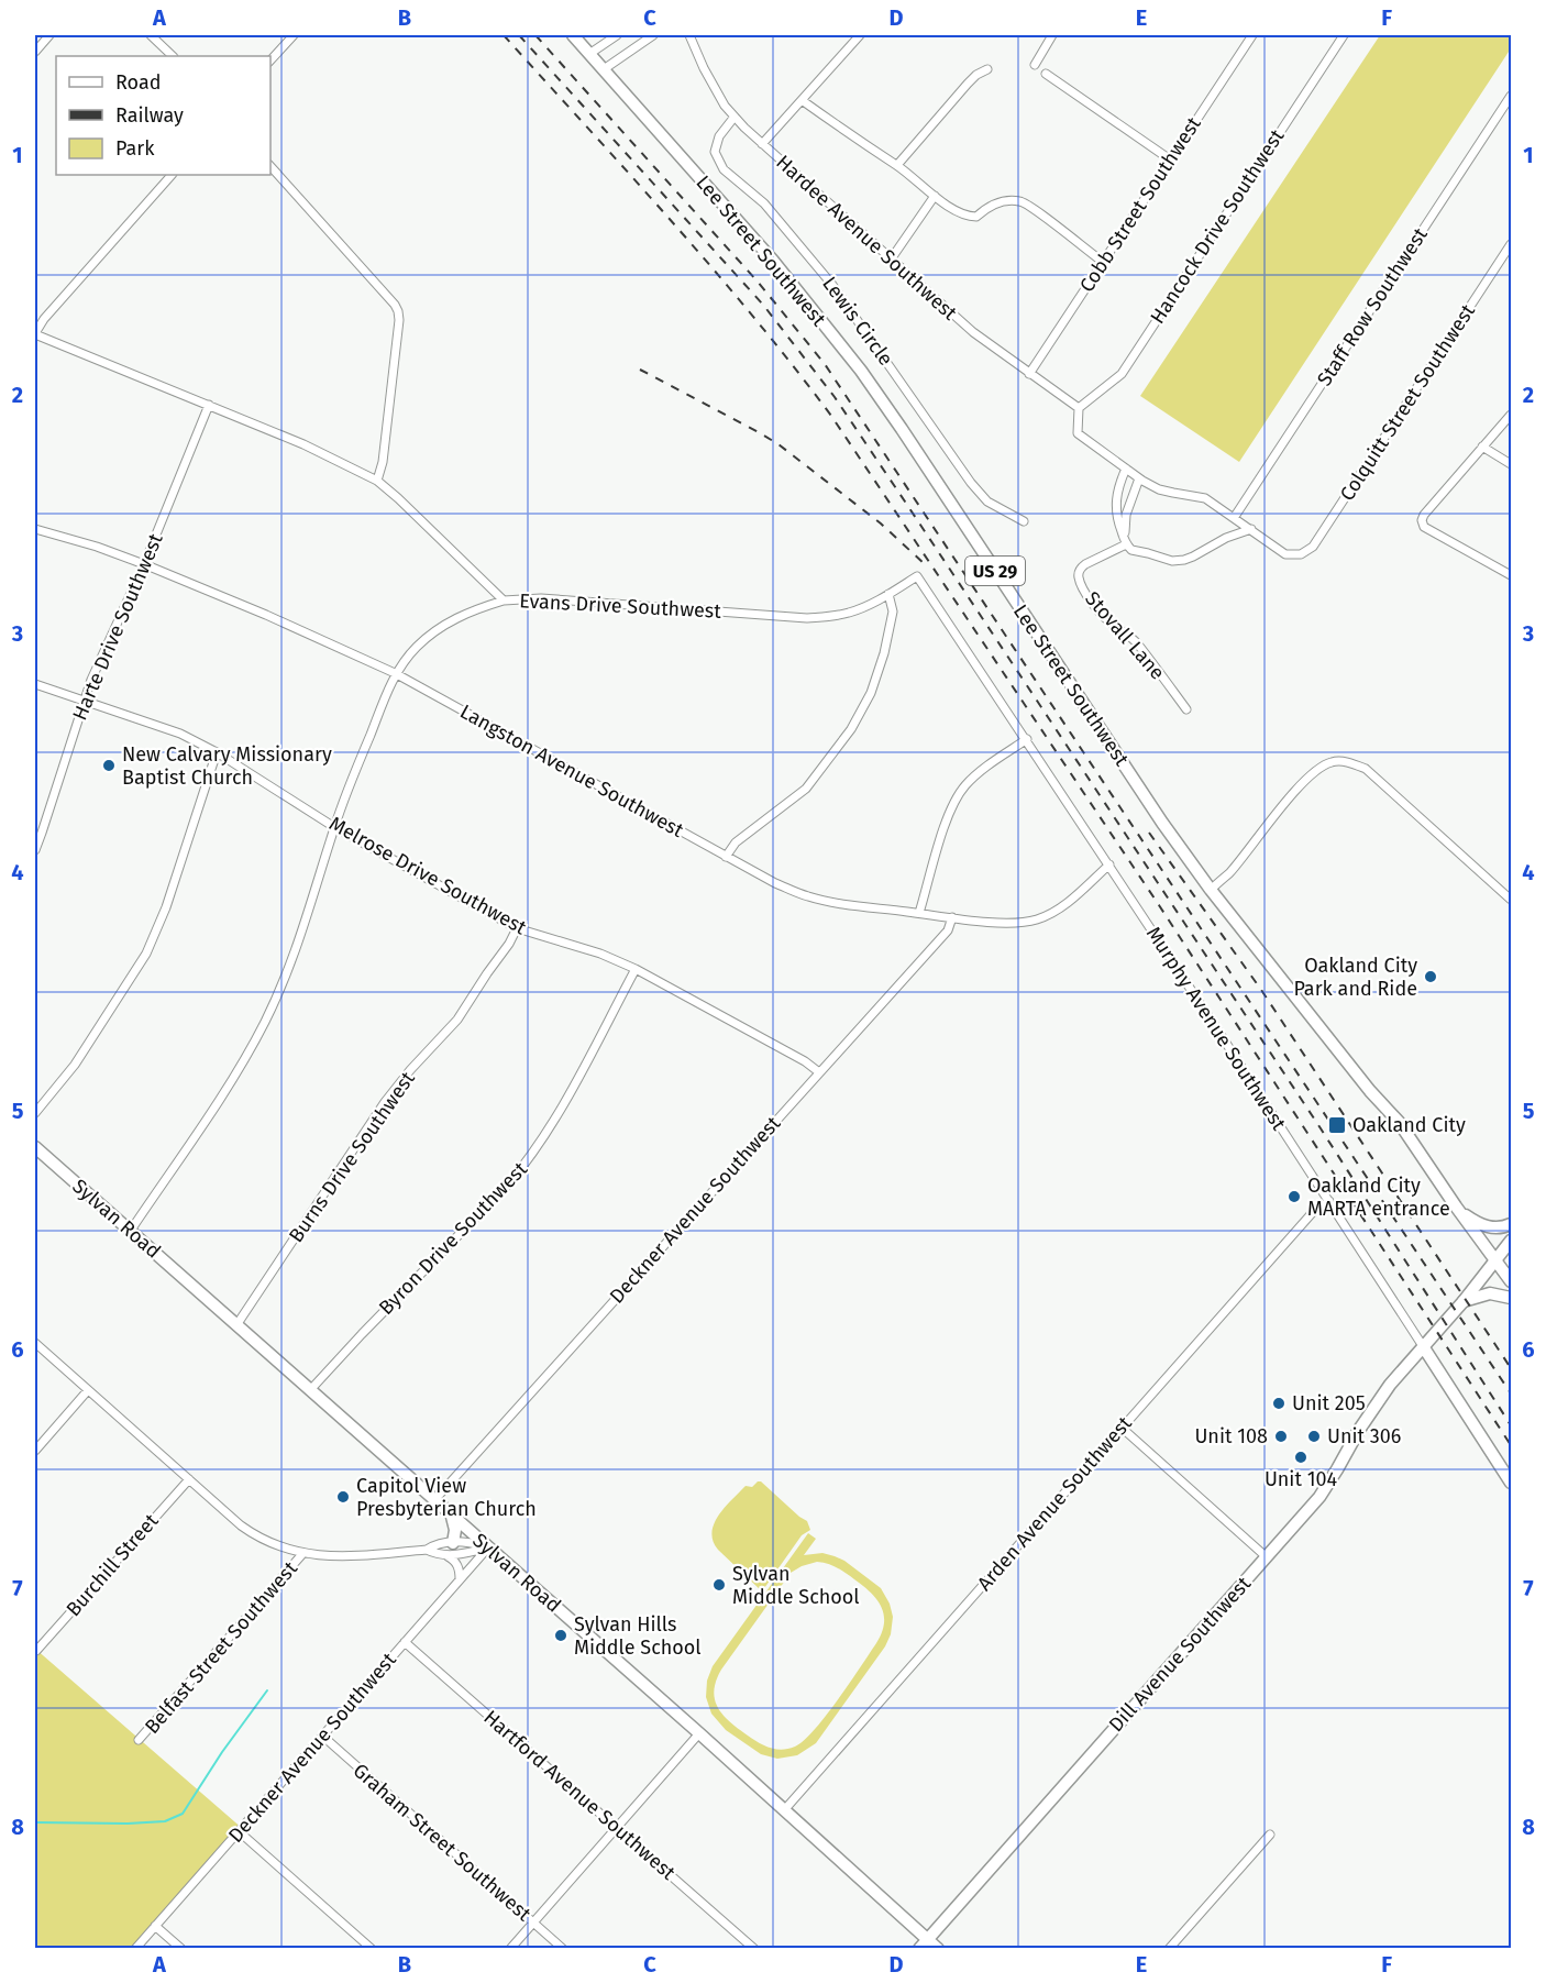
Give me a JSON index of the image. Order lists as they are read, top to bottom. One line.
{"streets":{"main road":["Lee Street Southwest","US 29","Murphy Avenue Southwest","Sylvan Road","Dill Avenue Southwest"],"street":["Cobb Street Southwest","Hancock Drive Southwest","Hardee Avenue Southwest","Staff Row Southwest","Lewis Circle","Colquitt Street Southwest","Evans Drive Southwest","Harte Drive Southwest","Stovall Lane","Langston Avenue Southwest","Melrose Drive Southwest","Burns Drive Southwest","Deckner Avenue Southwest","Byron Drive Southwest","Arden Avenue Southwest","Burchill Street","Belfast Street Southwest","Hartford Avenue Southwest","Graham Street Southwest"]},"crossings":[["Cobb Street Southwest","Hardee Avenue Southwest"],["Hancock Drive Southwest","Hardee Avenue Southwest"],["Hardee Avenue Southwest","Lewis Circle"],["Lee Street Southwest","Dill Avenue Southwest"],["Evans Drive Southwest","Harte Drive Southwest"],["Evans Drive Southwest","Murphy Avenue Southwest"],["Harte Drive Southwest","Langston Avenue Southwest"],["Harte Drive Southwest","Melrose Drive Southwest"],["Langston Avenue Southwest","Murphy Avenue Southwest"],["Langston Avenue Southwest","Deckner Avenue Southwest"],["Melrose Drive Southwest","Burns Drive Southwest"],["Melrose Drive Southwest","Deckner Avenue Southwest"],["Melrose Drive Southwest","Byron Drive Southwest"],["Murphy Avenue Southwest","Arden Avenue Southwest"],["Murphy Avenue Southwest","Dill Avenue Southwest"],["Burns Drive Southwest","Sylvan Road"],["Deckner Avenue Southwest","Sylvan Road"],["Deckner Avenue Southwest","Hartford Avenue Southwest"],["Deckner Avenue Southwest","Graham Street Southwest"],["Sylvan Road","Byron Drive Southwest"],["Sylvan Road","Arden Avenue Southwest"],["Sylvan Road","Dill Avenue Southwest"]],"places":{"other":["New Calvary Missionary Baptist Church","Oakland City Park and Ride","Oakland City MARTA entrance","Unit 205","Unit 108","Unit 306","Unit 104","Capitol View Presbyterian Church","Sylvan Middle School","Sylvan Hills Middle School"],"transit":["Oakland City"]},"legend":["Road","Railway","Park"],"grid":{"columns":["A","B","C","D","E","F"],"rows":["1","2","3","4","5","6","7","8"]}}
